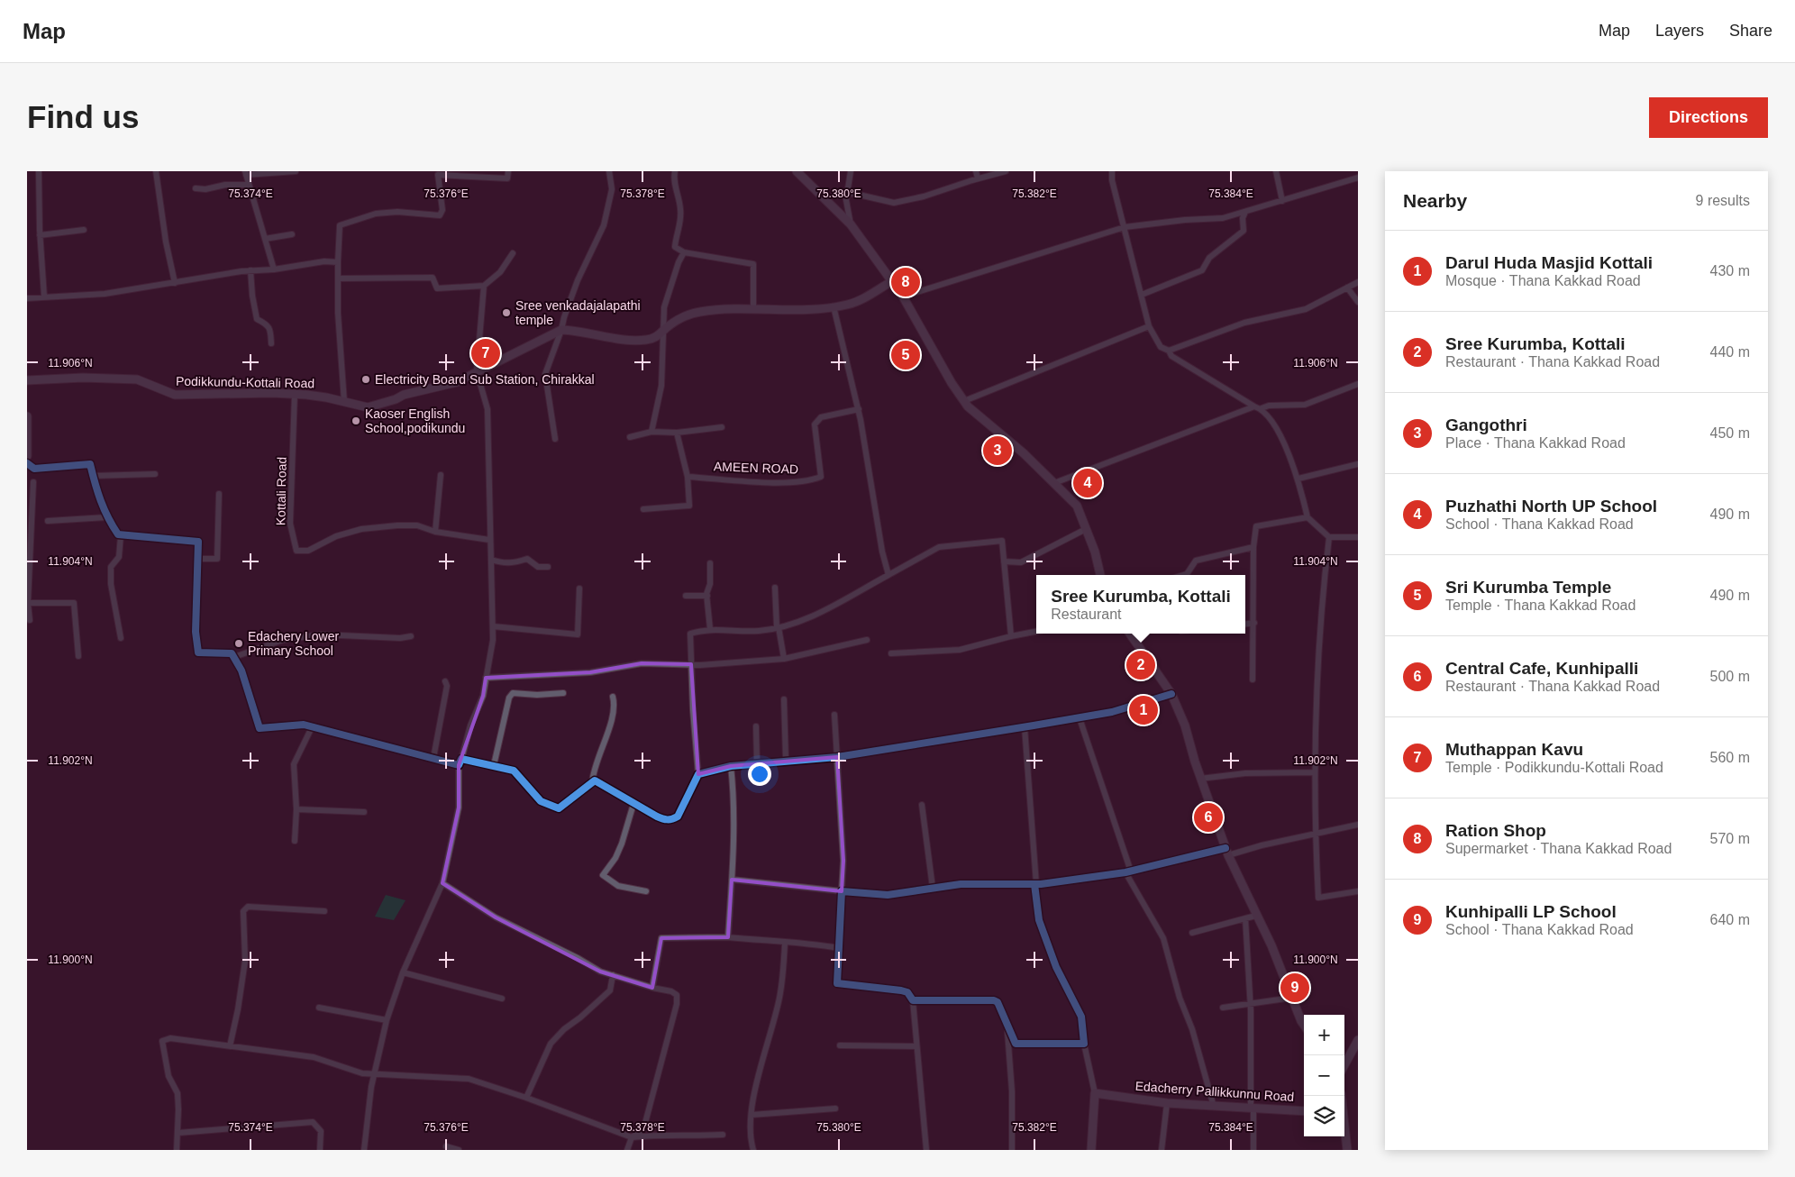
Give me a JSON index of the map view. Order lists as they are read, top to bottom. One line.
{"streets":{"main road":["Podikkundu-Kottali Road","Edacherry Pallikkunnu Road"],"street":["AMEEN ROAD","Kottali Road"]},"crossings":[["Podikkundu-Kottali Road","Kottali Road"]],"places":["Sree venkadajalapathi temple","Electricity Board Sub Station, Chirakkal","Kaoser English School,podikundu","Edachery Lower Primary School"],"page":{"header":"Map","nav":["Map","Layers","Share"],"buttons":"Directions","title":"Find us","heading":["Nearby","9 results"],"list":[{"mark":"1","name":"Darul Huda Masjid Kottali","note":"Mosque · Thana Kakkad Road","value":"430 m"},{"mark":"2","name":"Sree Kurumba, Kottali","note":"Restaurant · Thana Kakkad Road","value":"440 m"},{"mark":"3","name":"Gangothri","note":"Place · Thana Kakkad Road","value":"450 m"},{"mark":"4","name":"Puzhathi North UP School","note":"School · Thana Kakkad Road","value":"490 m"},{"mark":"5","name":"Sri Kurumba Temple","note":"Temple · Thana Kakkad Road","value":"490 m"},{"mark":"6","name":"Central Cafe, Kunhipalli","note":"Restaurant · Thana Kakkad Road","value":"500 m"},{"mark":"7","name":"Muthappan Kavu","note":"Temple · Podikkundu-Kottali Road","value":"560 m"},{"mark":"8","name":"Ration Shop","note":"Supermarket · Thana Kakkad Road","value":"570 m"},{"mark":"9","name":"Kunhipalli LP School","note":"School · Thana Kakkad Road","value":"640 m"}],"pins":["8","7","5","3","4","2","1","6","9"],"popup":["Sree Kurumba, Kottali","Restaurant"],"map_buttons":["+","−"]},"coordinates":["75.374°E","75.376°E","75.378°E","75.380°E","75.382°E","75.384°E","11.906°N","11.904°N","11.902°N","11.900°N"]}
